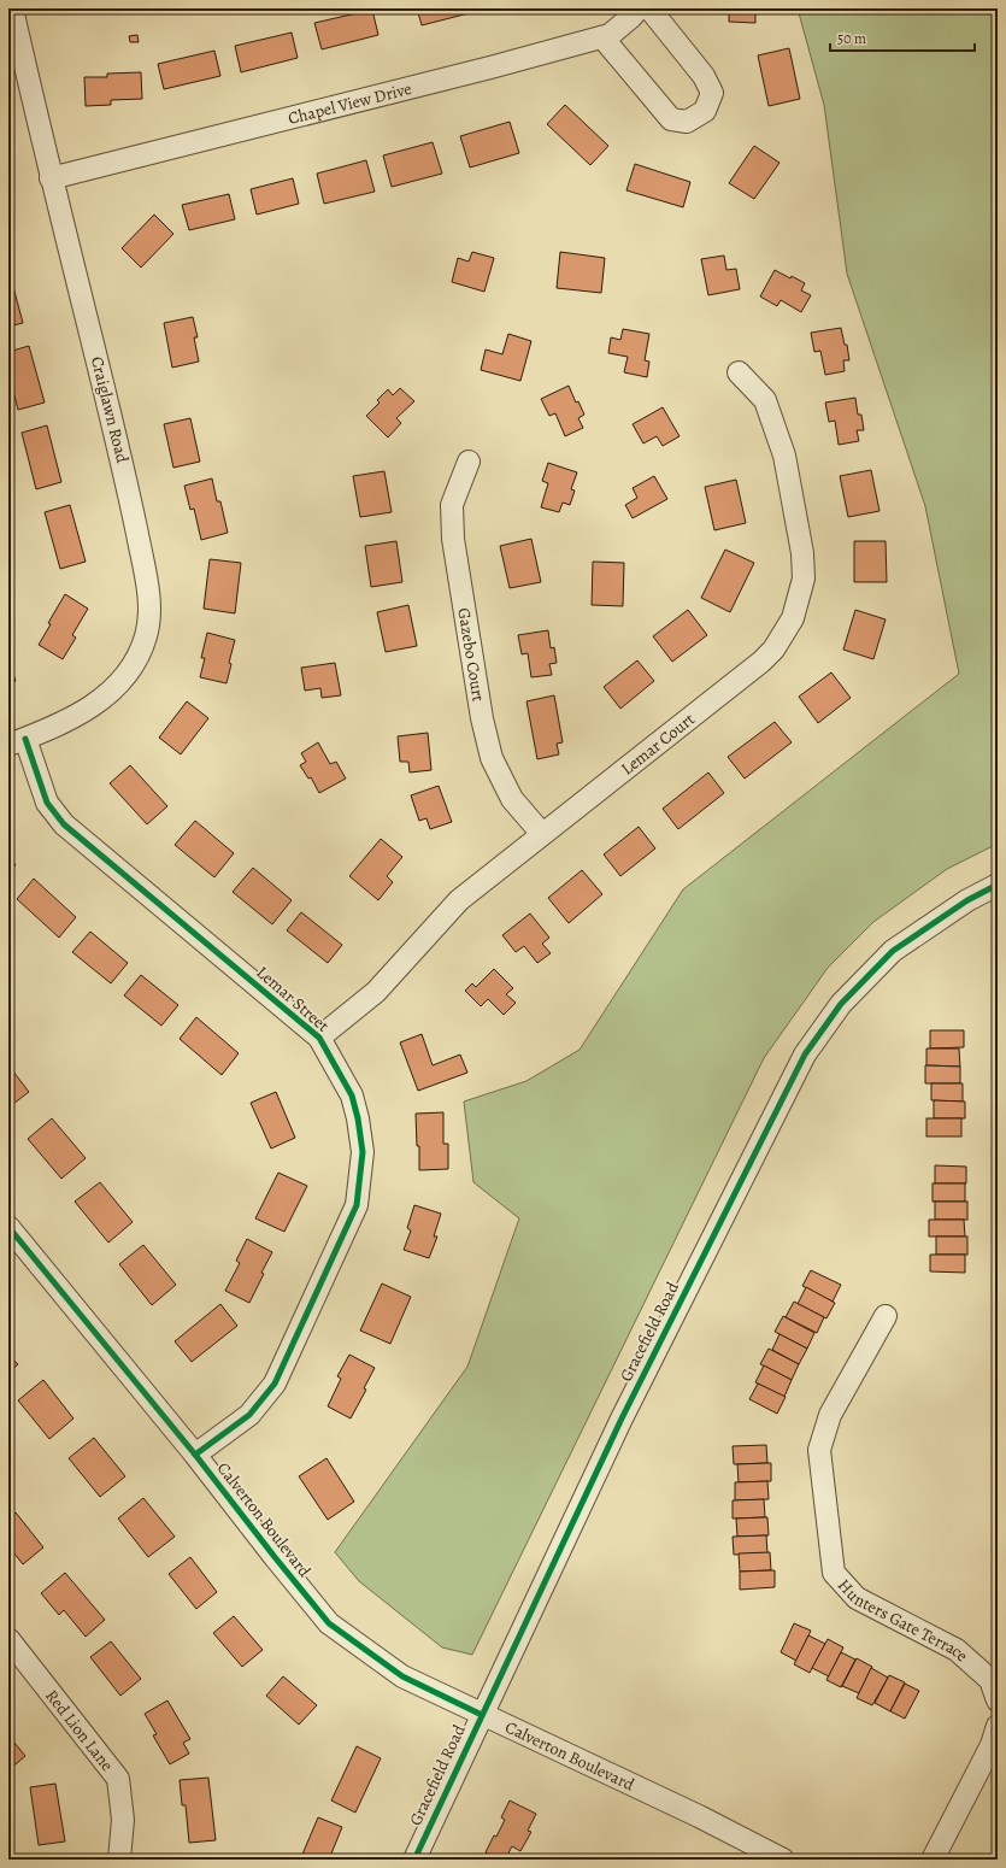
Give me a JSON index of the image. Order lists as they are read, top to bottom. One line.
{"streets":{"street":["Chapel View Drive","Craiglawn Road","Gazebo Court","Lemar Court","Lemar Street","Gracefield Road","Calverton Boulevard","Hunters Gate Terrace","Red Lion Lane"]},"crossings":[["Chapel View Drive","Craiglawn Road"],["Craiglawn Road","Lemar Street"],["Gazebo Court","Lemar Court"],["Lemar Court","Lemar Street"],["Lemar Street","Calverton Boulevard"],["Gracefield Road","Calverton Boulevard"]],"scale_bar":"50 m"}
